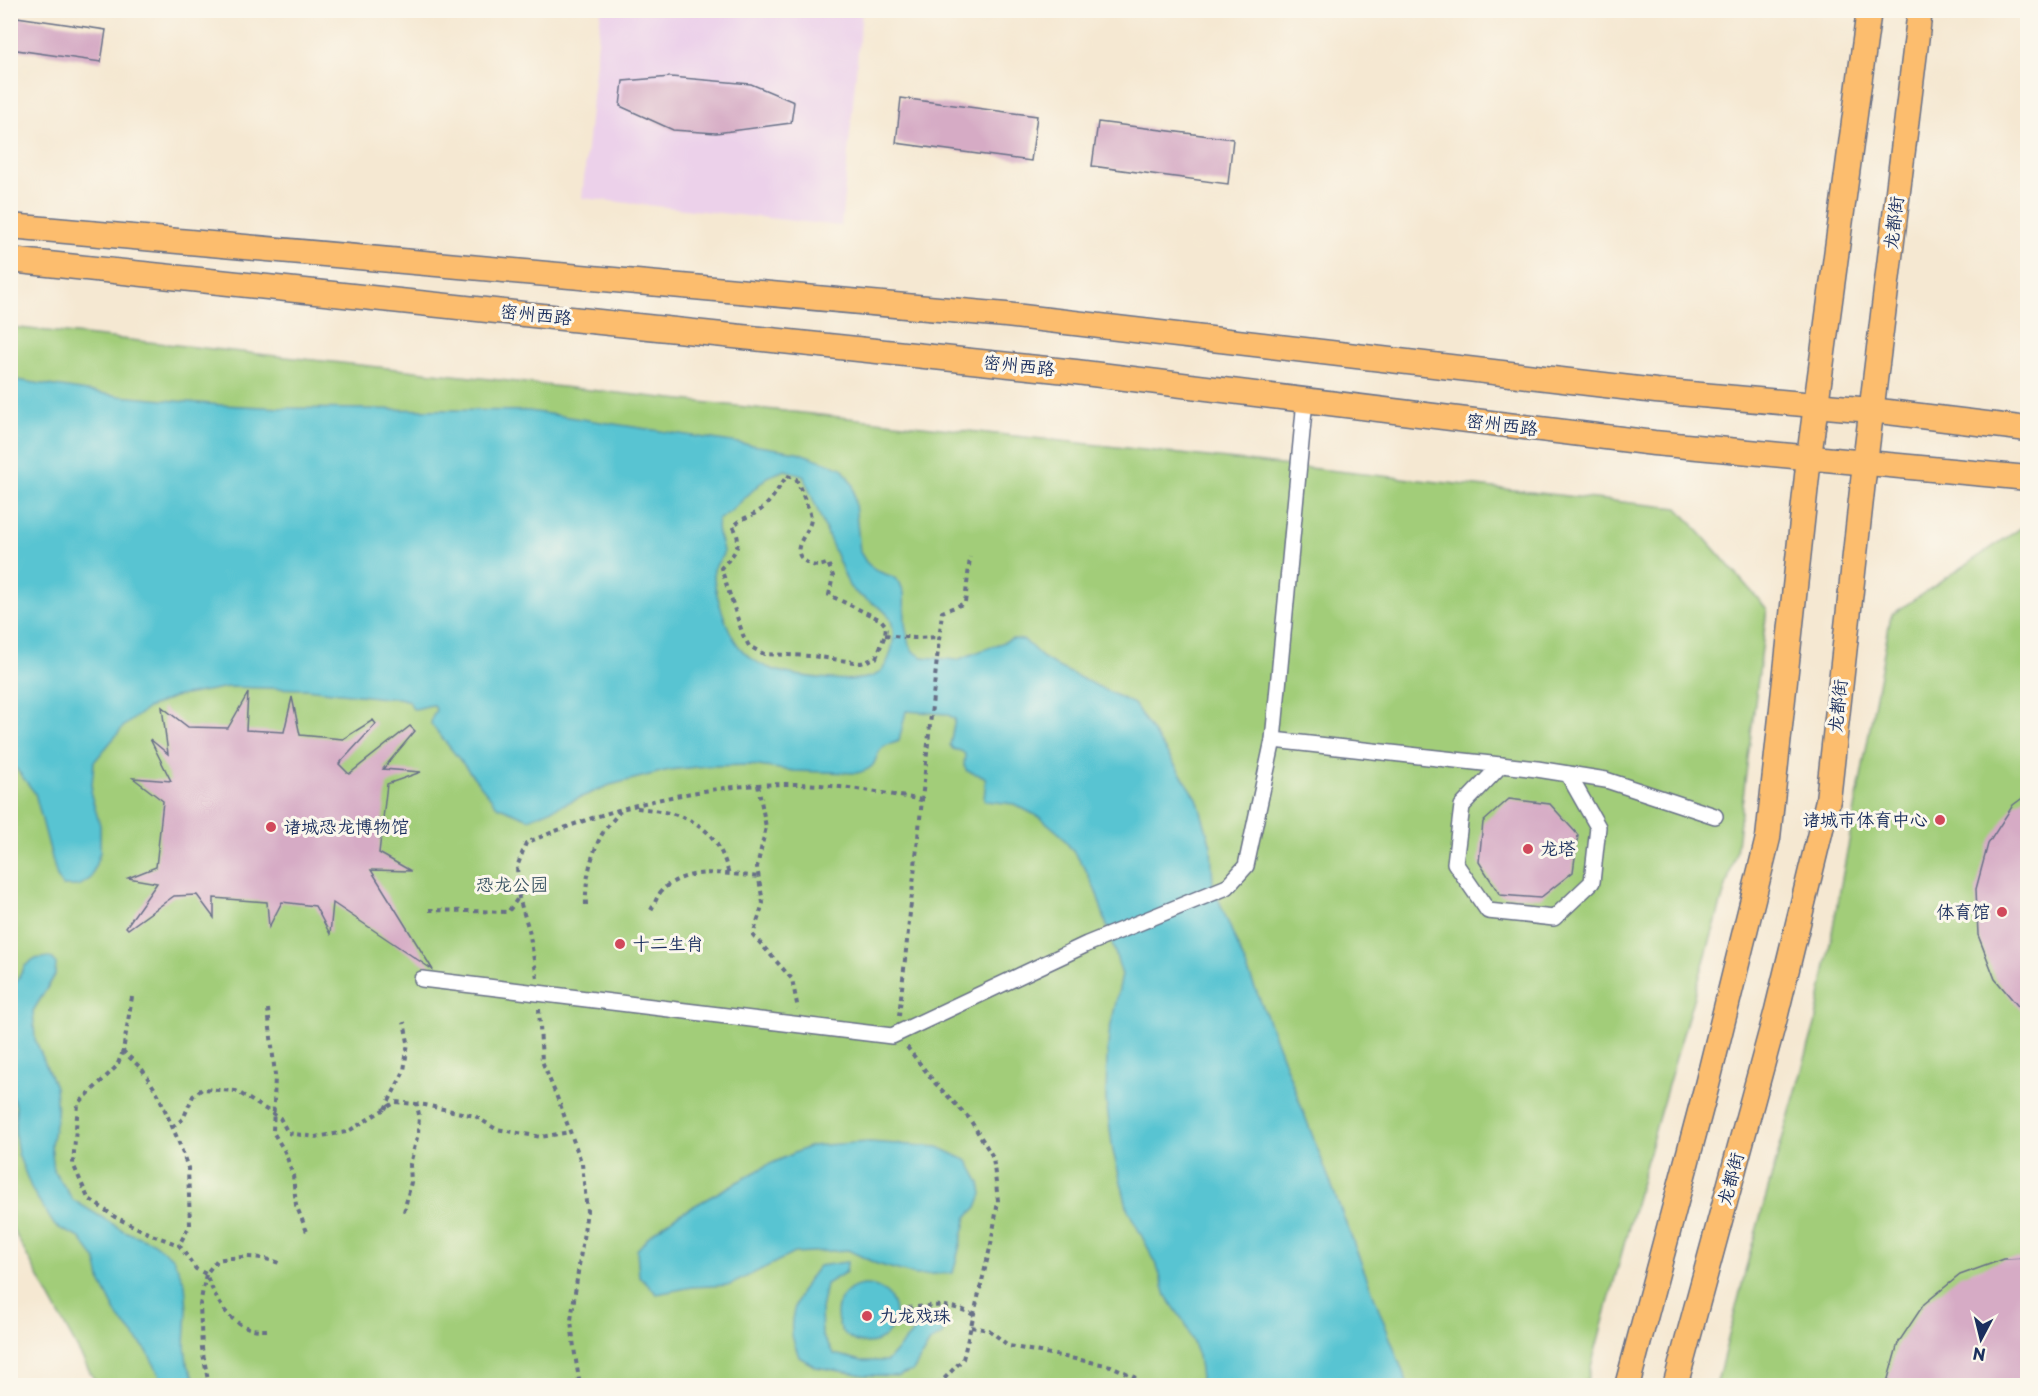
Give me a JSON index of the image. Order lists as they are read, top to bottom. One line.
{"streets":{"main road":["龙都街","密州西路"]},"crossings":[["龙都街","密州西路"]],"parks":["恐龙公园"],"places":["诸城市体育中心","诸城恐龙博物馆","龙塔","体育馆","十二生肖","九龙戏珠"],"north":"bottom"}
